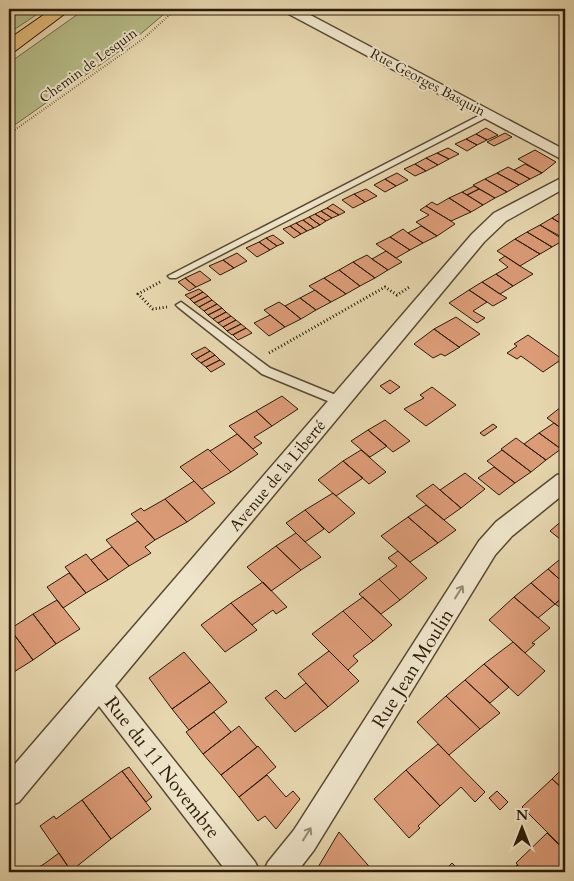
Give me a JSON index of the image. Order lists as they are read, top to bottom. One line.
{"streets":{"street":["Rue Georges Basquin","Avenue de la Liberté","Rue Jean Moulin","Rue du 11 Novembre"],"path":["Chemin de Lesquin"]},"crossings":[["Avenue de la Liberté","Rue du 11 Novembre"]],"one_way":["Rue Jean Moulin"],"north":"top"}
